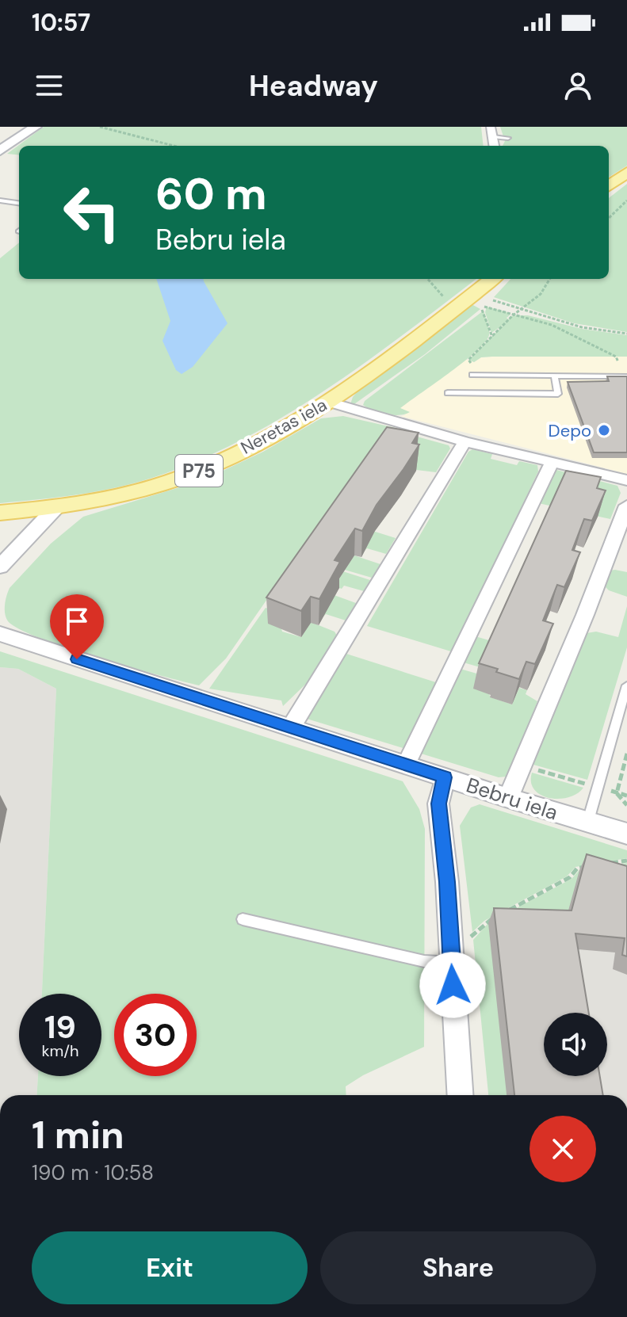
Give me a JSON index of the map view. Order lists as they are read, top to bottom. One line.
{"streets":{"main road":["Neretas iela","P75"],"street":["Bebru iela"]},"places":["Depo"],"page":{"status":"10:57","header":"Headway","turn":["60 m","Bebru iela"],"speed":"19 km/h","limit":"30","heading":["1 min","190 m · 10:58"],"buttons":["Exit","Share"]}}
